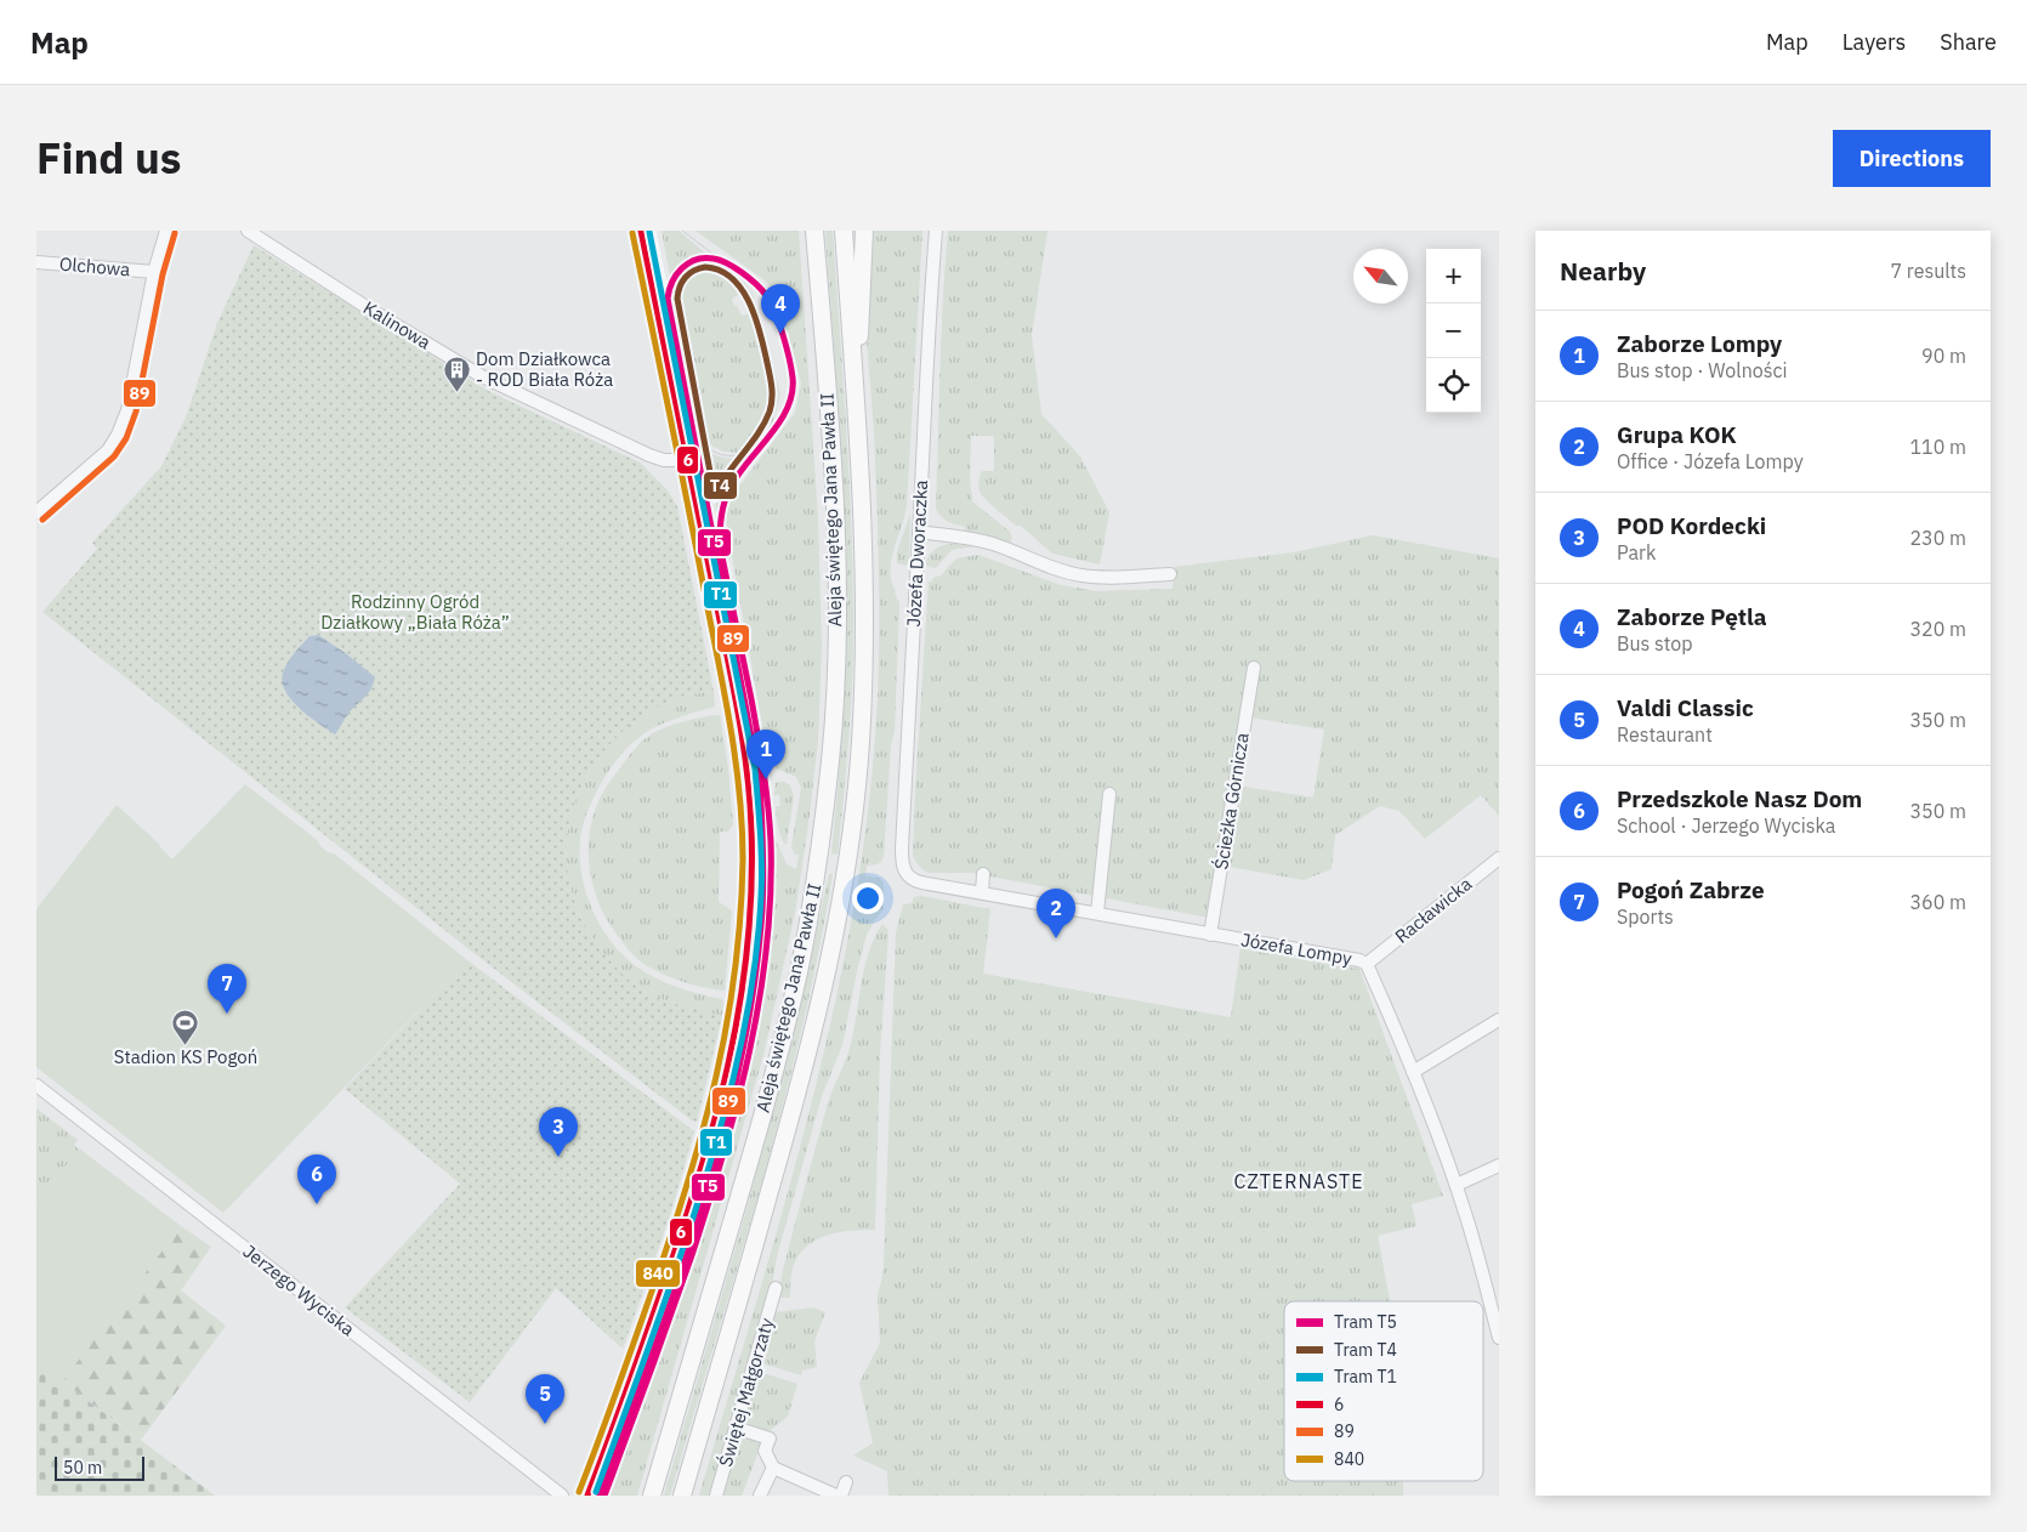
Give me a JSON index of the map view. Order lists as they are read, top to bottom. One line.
{"streets":{"main road":["Aleja świętego Jana Pawła II"],"street":["Olchowa","Kalinowa","Józefa Dworaczka","Ścieżka Górnicza","Racławicka","Józefa Lompy","Jerzego Wyciska","Świętej Małgorzaty"]},"crossings":[["Józefa Dworaczka","Józefa Lompy"],["Ścieżka Górnicza","Józefa Lompy"],["Racławicka","Józefa Lompy"]],"districts":["CZTERNASTE"],"parks":["Rodzinny Ogród Działkowy „Biała Róża”"],"places":{"building":["Dom Działkowca - ROD Biała Róża"],"sports":["Stadion KS Pogoń"]},"lines":["transit line 6","transit line 89","tram line T1","transit line 840","tram line T5","tram line T4"],"legend":["Tram T5","Tram T4","Tram T1","6","89","840"],"scale_bar":"50 m","north":"top left","page":{"header":"Map","nav":["Map","Layers","Share"],"title":"Find us","buttons":"Directions","heading":["Nearby","7 results"],"map_buttons":["+","−"],"pins":["4","1","2","7","3","6","5"],"list":[{"mark":"1","name":"Zaborze Lompy","note":"Bus stop · Wolności","value":"90 m"},{"mark":"2","name":"Grupa KOK","note":"Office · Józefa Lompy","value":"110 m"},{"mark":"3","name":"POD Kordecki","note":"Park","value":"230 m"},{"mark":"4","name":"Zaborze Pętla","note":"Bus stop","value":"320 m"},{"mark":"5","name":"Valdi Classic","note":"Restaurant","value":"350 m"},{"mark":"6","name":"Przedszkole Nasz Dom","note":"School · Jerzego Wyciska","value":"350 m"},{"mark":"7","name":"Pogoń Zabrze","note":"Sports","value":"360 m"}],"scale":"50 m"}}
